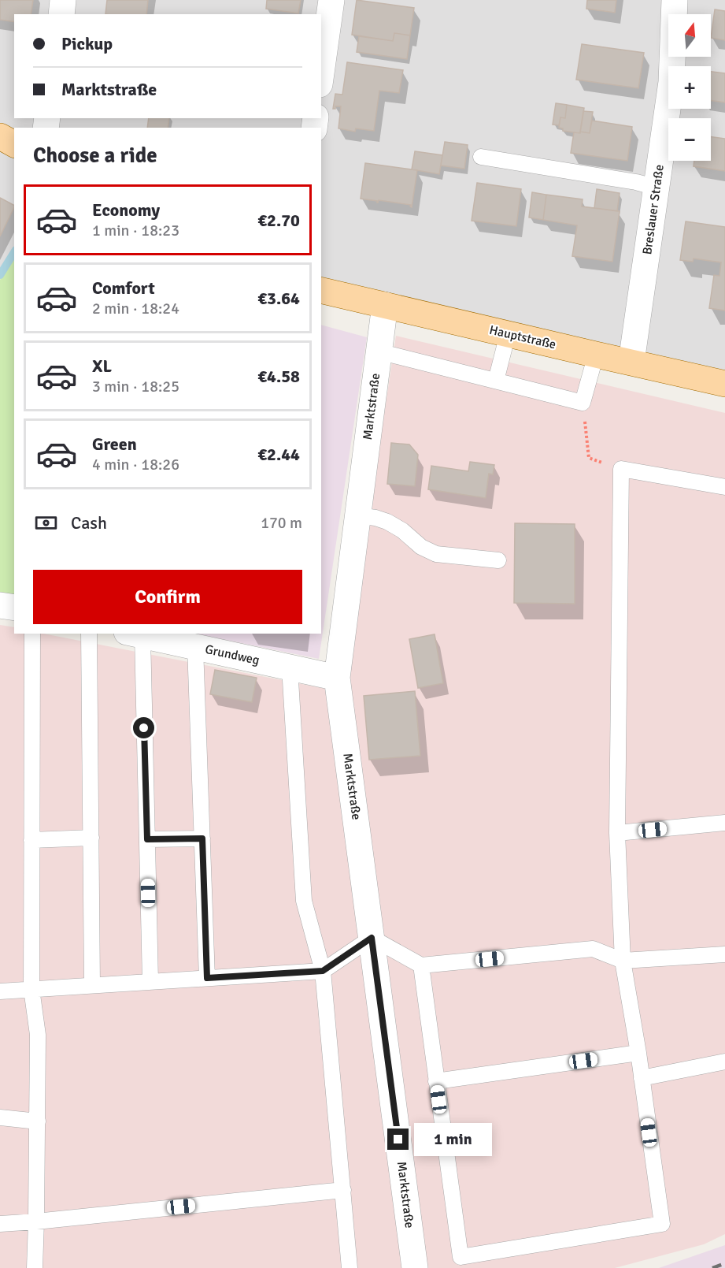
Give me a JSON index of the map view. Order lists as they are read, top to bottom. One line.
{"streets":{"main road":["Hauptstraße"],"street":["Breslauer Straße","Marktstraße","Grundweg"]},"crossings":[["Breslauer Straße","Hauptstraße"],["Hauptstraße","Marktstraße"],["Marktstraße","Grundweg"]],"north":"top","page":{"map_buttons":["+","−"],"banner":["Pickup","Marktstraße"],"heading":"Choose a ride","list":[{"name":"Economy","note":"1 min · 18:23","value":"€2.70"},{"name":"Comfort","note":"2 min · 18:24","value":"€3.64"},{"name":"XL","note":"3 min · 18:25","value":"€4.58"},{"name":"Green","note":"4 min · 18:26","value":"€2.44"}],"pay":["Cash","170 m"],"buttons":"Confirm","bubble":"1 min"}}
